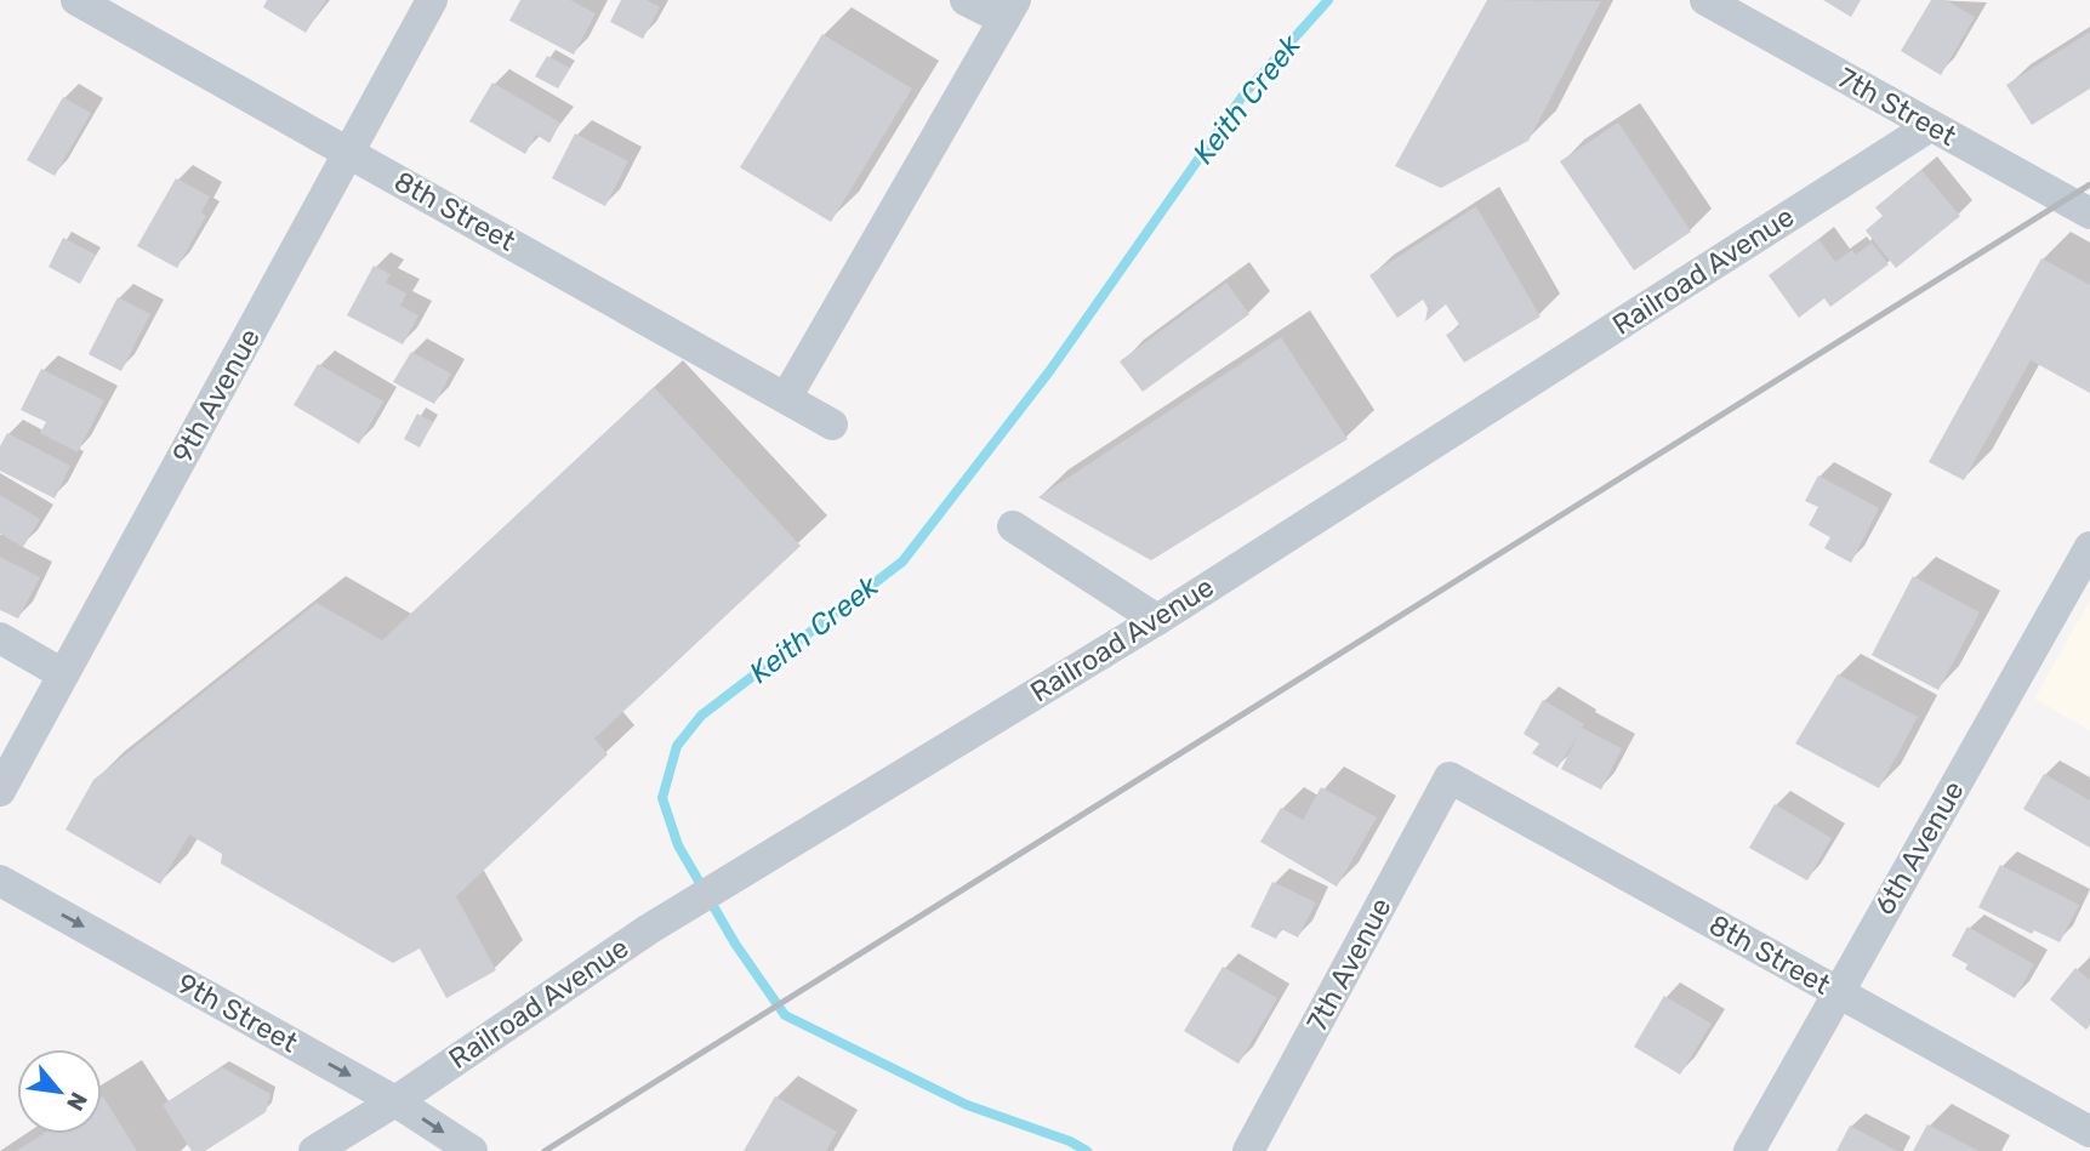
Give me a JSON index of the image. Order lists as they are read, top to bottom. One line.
{"streets":{"street":["7th Street","8th Street","Railroad Avenue","9th Avenue","6th Avenue","7th Avenue","9th Street"]},"crossings":[["7th Street","Railroad Avenue"],["8th Street","9th Avenue"],["8th Street","6th Avenue"],["8th Street","7th Avenue"],["Railroad Avenue","9th Street"]],"one_way":["9th Street"],"water":["Keith Creek"],"north":"bottom right"}
